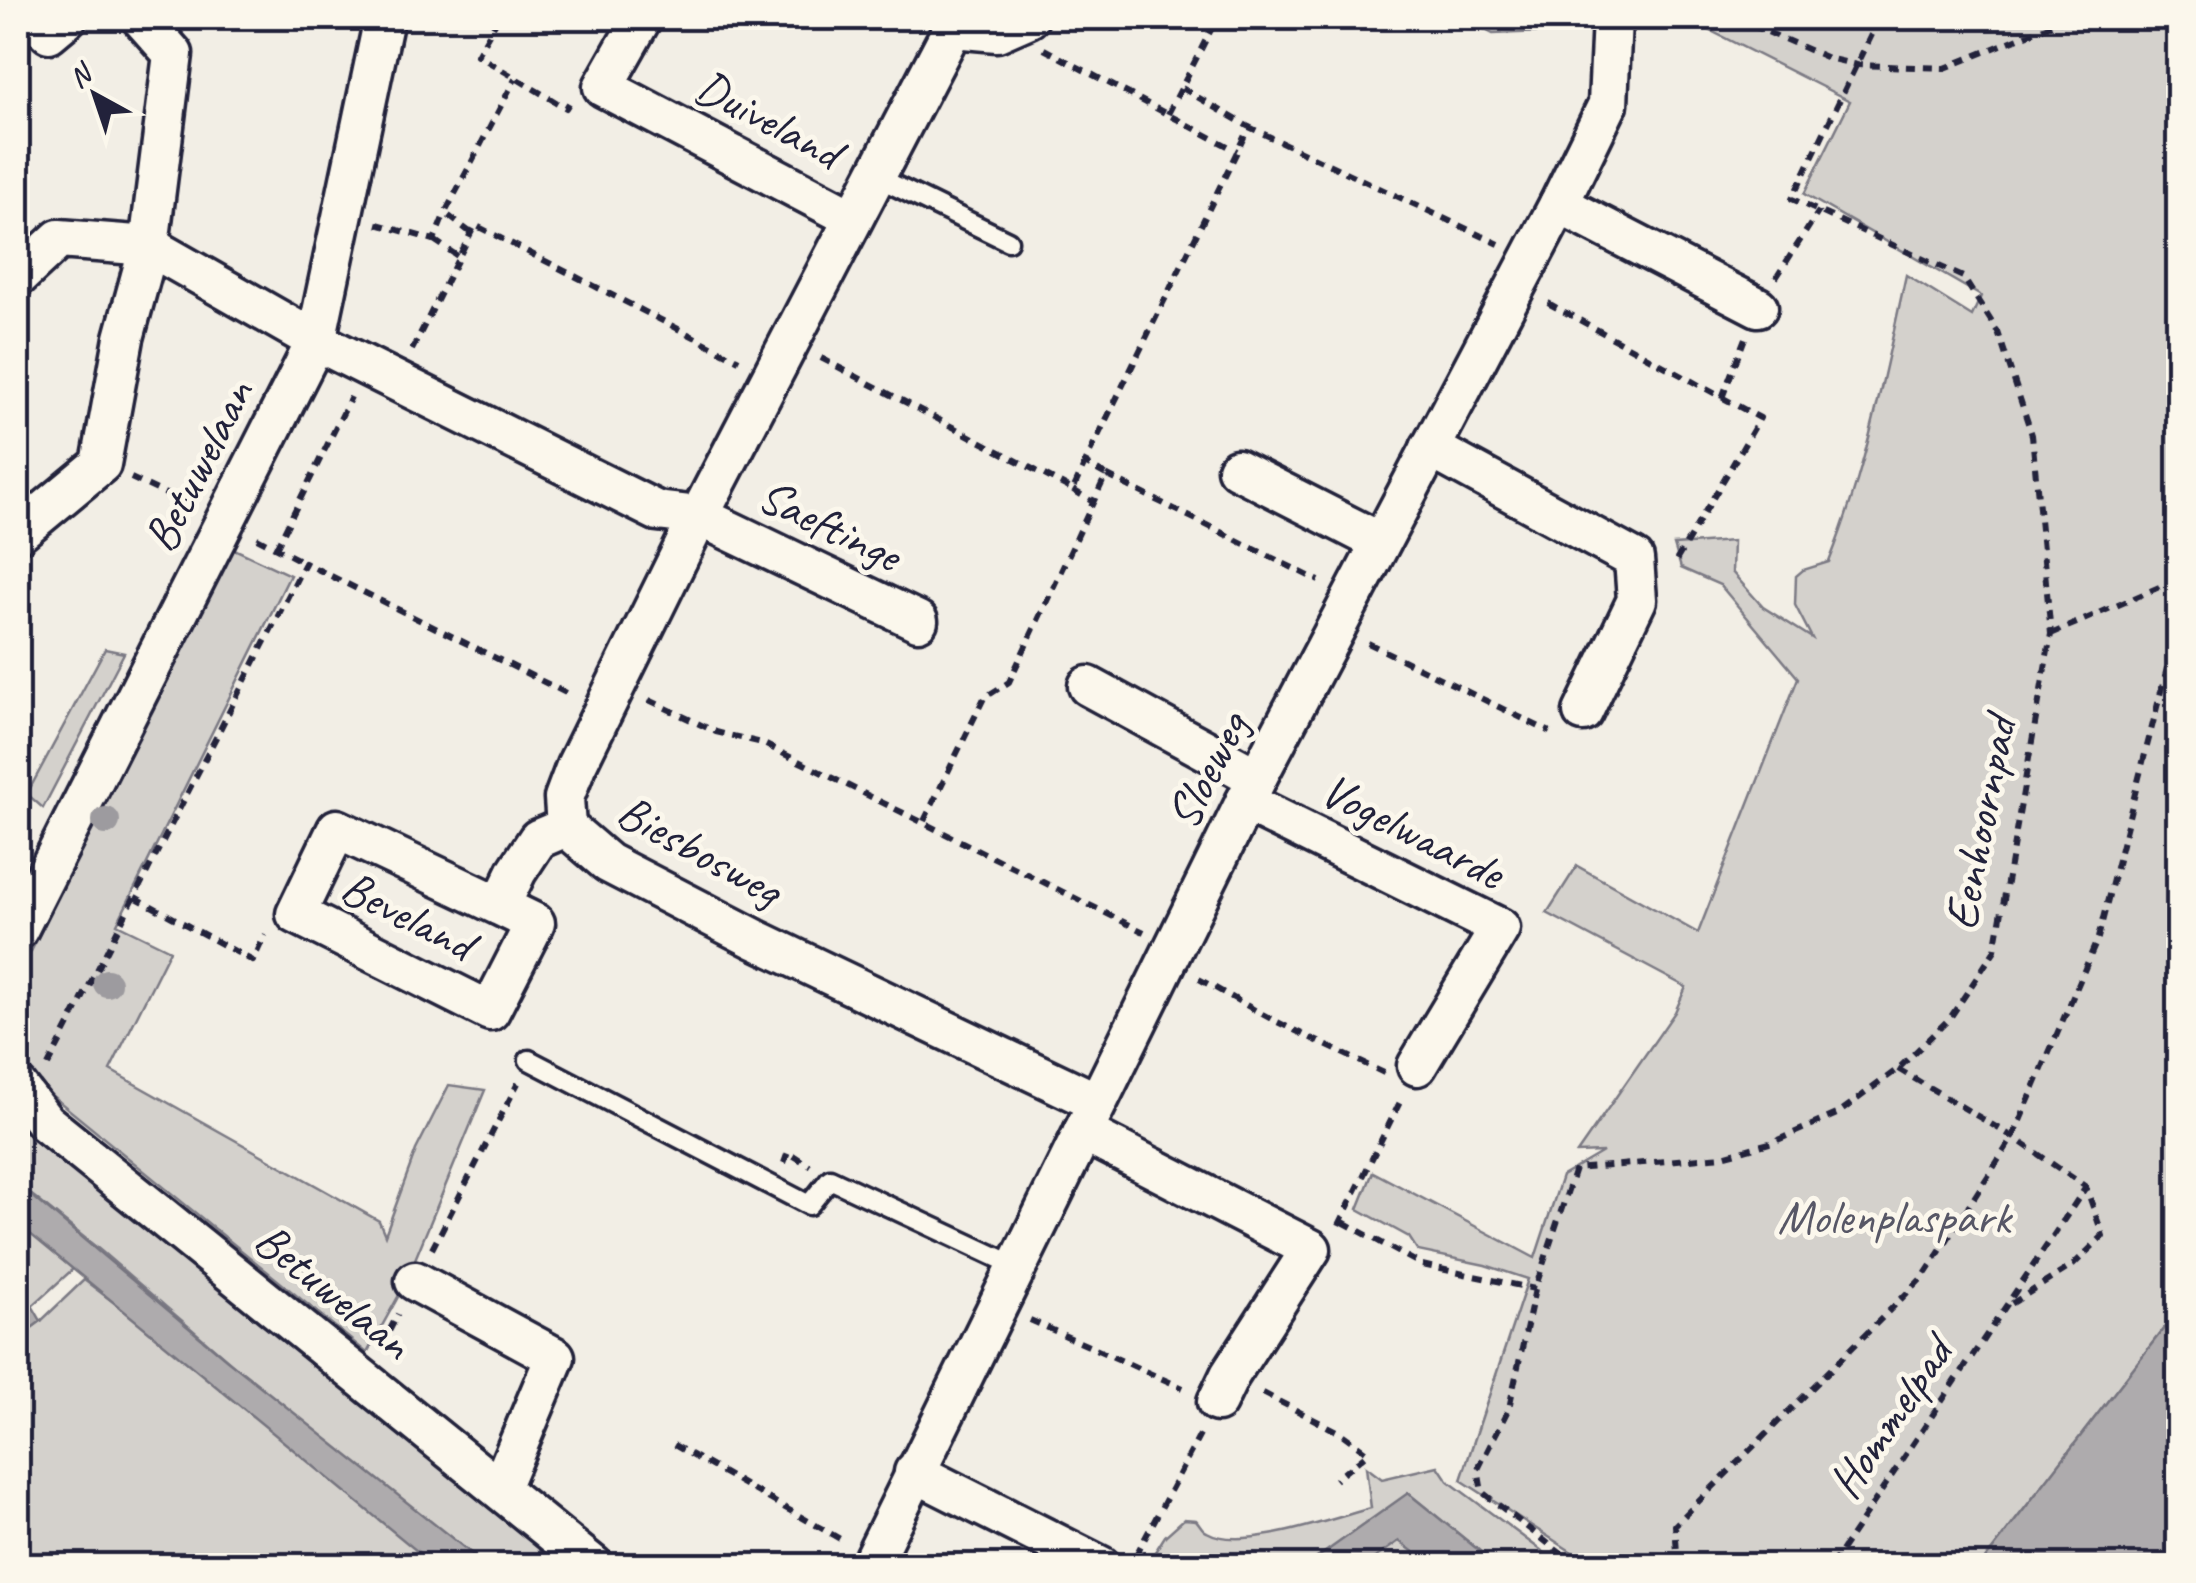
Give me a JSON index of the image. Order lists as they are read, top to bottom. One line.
{"streets":{"street":["Duiveland","Betuwelaan","Saeftinge","Sloeweg","Vogelwaarde","Biesbosweg","Beveland"],"path":["Eenhoornpad","Hommelpad"]},"crossings":[["Duiveland","Biesbosweg"],["Saeftinge","Biesbosweg"],["Sloeweg","Vogelwaarde"],["Sloeweg","Biesbosweg"],["Biesbosweg","Beveland"]],"parks":["Molenplaspark"],"north":"top left"}
